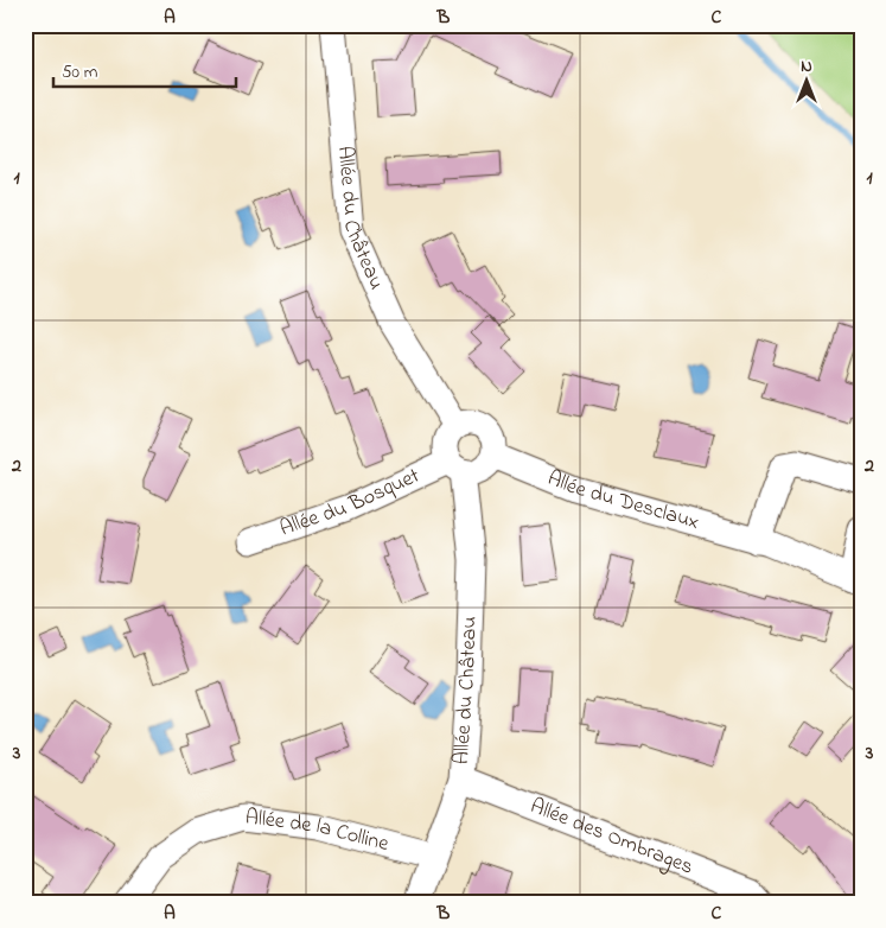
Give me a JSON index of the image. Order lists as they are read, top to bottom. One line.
{"streets":{"street":["Allée du Château","Allée du Desclaux","Allée du Bosquet","Allée de la Colline","Allée des Ombrages"]},"crossings":[["Allée du Château","Allée du Desclaux"],["Allée du Château","Allée du Bosquet"],["Allée du Château","Allée de la Colline"],["Allée du Château","Allée des Ombrages"],["Allée du Desclaux","Allée du Bosquet"]],"scale_bar":"50 m","north":"top","grid":{"columns":["A","B","C"],"rows":["1","2","3"]}}
